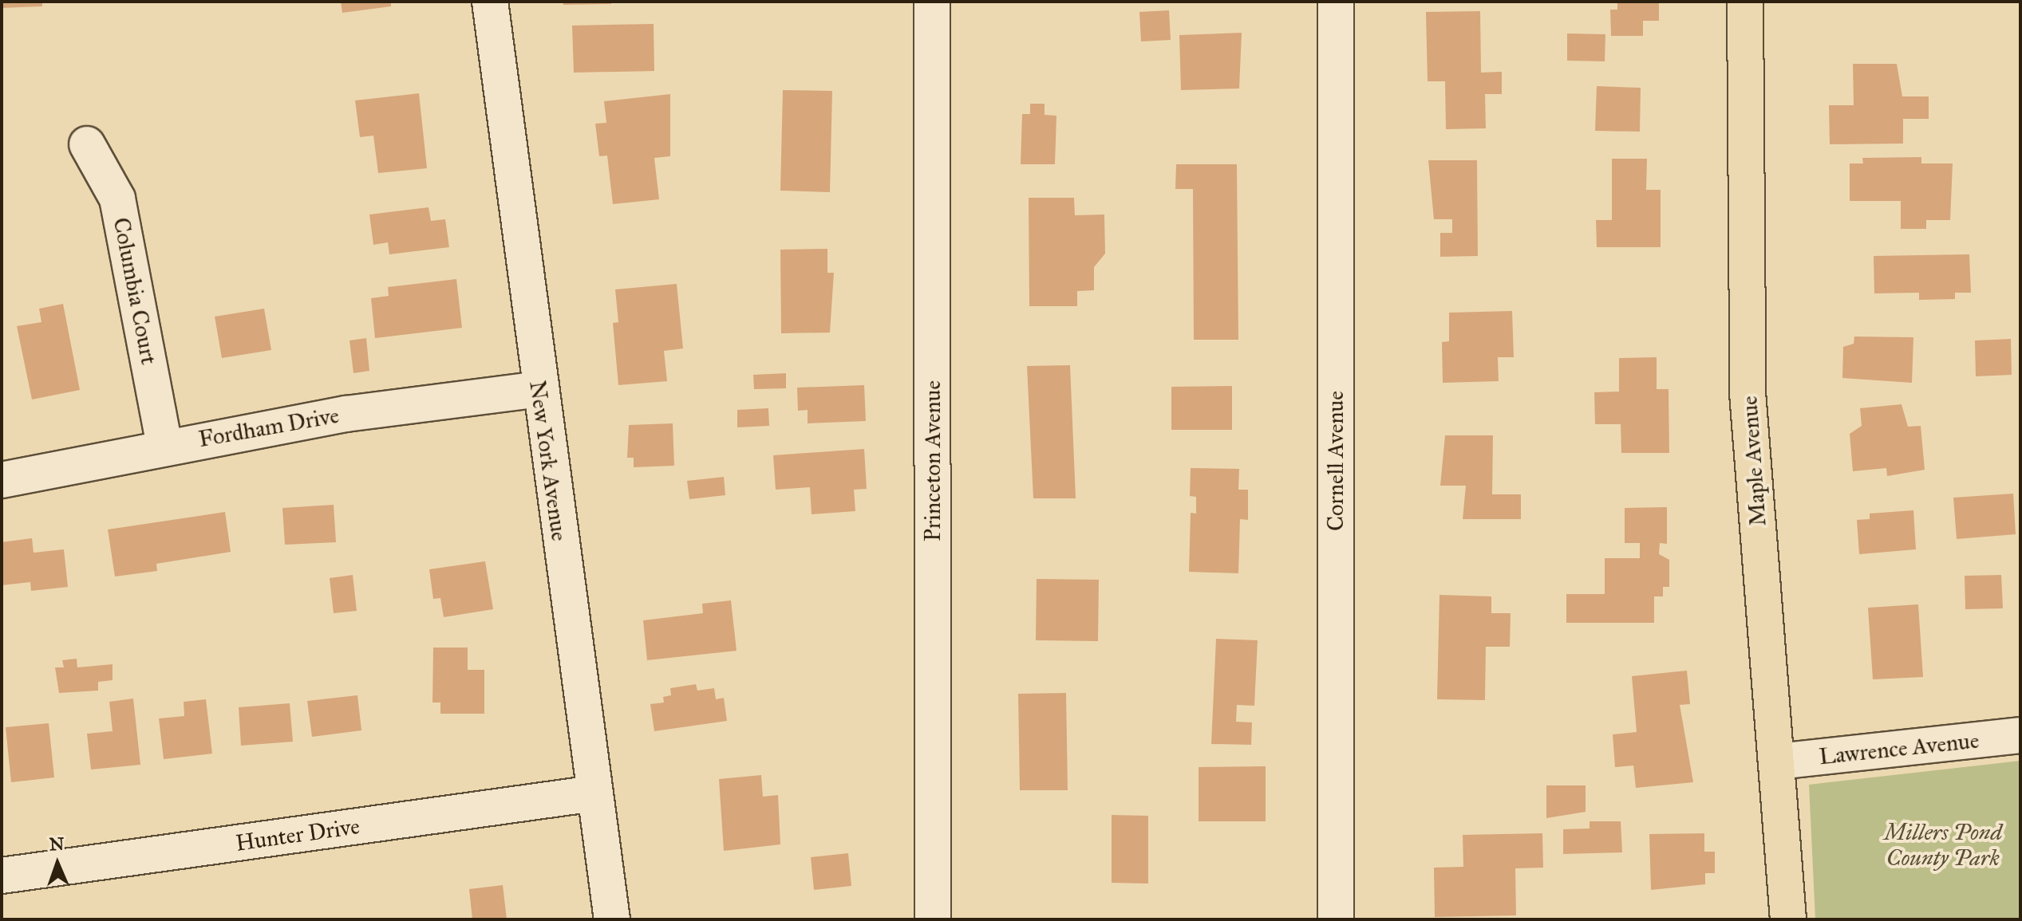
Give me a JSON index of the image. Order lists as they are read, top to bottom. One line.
{"streets":{"main road":["Maple Avenue"],"street":["Columbia Court","Fordham Drive","New York Avenue","Princeton Avenue","Cornell Avenue","Lawrence Avenue","Hunter Drive"]},"crossings":[["Columbia Court","Fordham Drive"],["Fordham Drive","New York Avenue"],["New York Avenue","Hunter Drive"],["Maple Avenue","Lawrence Avenue"]],"parks":["Millers Pond County Park"],"north":"top"}
